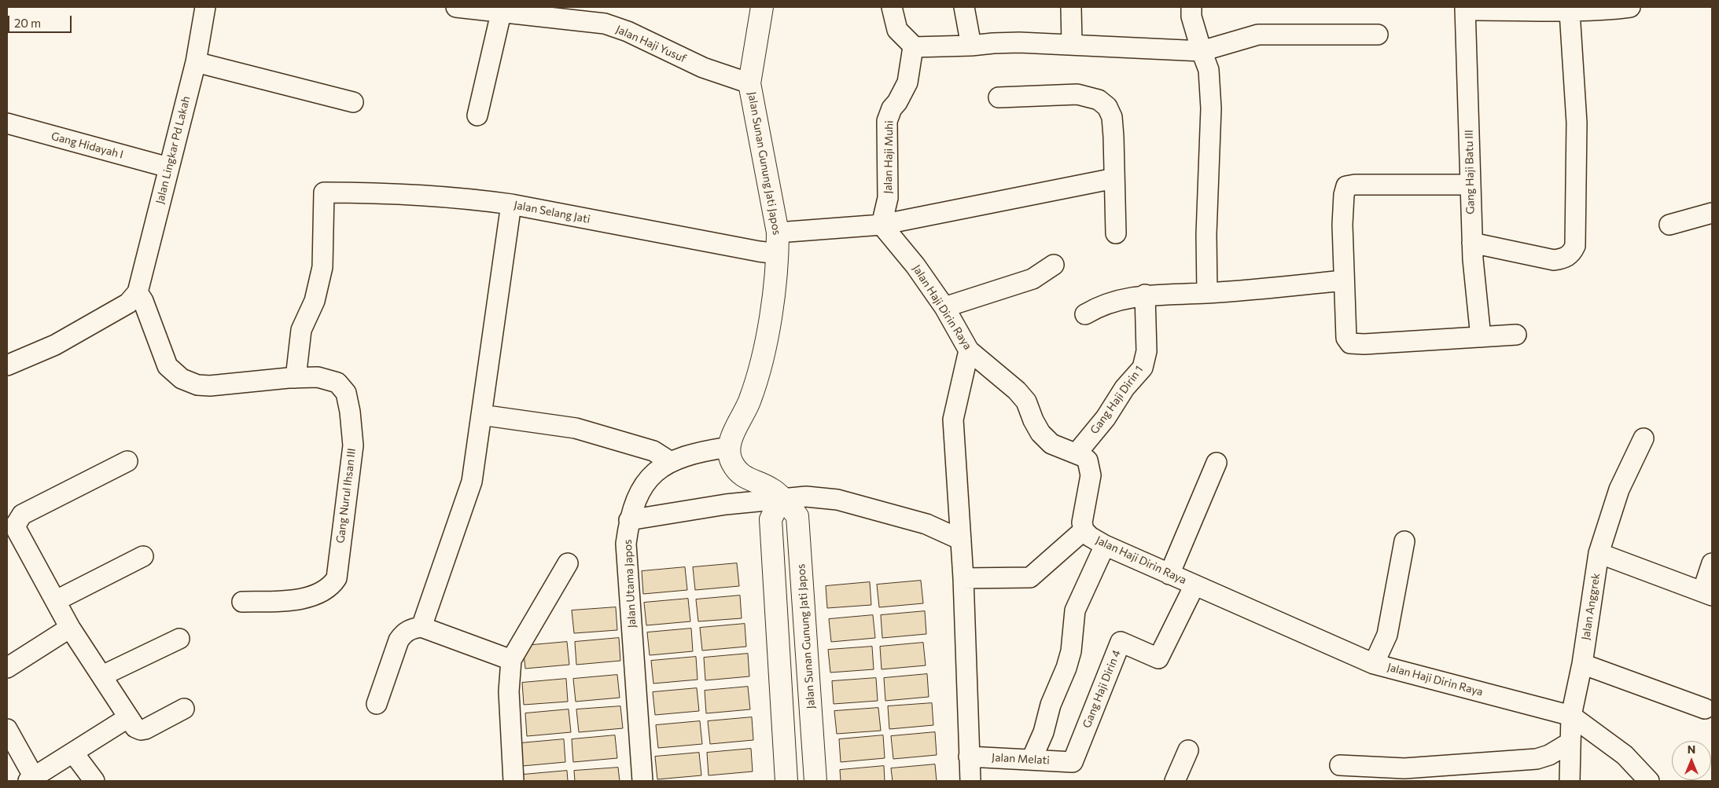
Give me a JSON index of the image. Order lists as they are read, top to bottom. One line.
{"streets":{"street":["Jalan Haji Yusuf","Gang Hidayah I","Jalan Lingkar Pd Lakah","Jalan Haji Muhi","Jalan Sunan Gunung Jati Japos","Gang Haji Batu III","Jalan Selang Jati","Jalan Haji Dirin Raya","Gang Haji Dirin 1","Gang Nurul Ihsan III","Jalan Utama Japos","Jalan Anggrek","Gang Haji Dirin 4","Jalan Melati"]},"crossings":[["Jalan Haji Yusuf","Jalan Sunan Gunung Jati Japos"],["Gang Hidayah I","Jalan Lingkar Pd Lakah"],["Jalan Lingkar Pd Lakah","Gang Nurul Ihsan III"],["Jalan Haji Muhi","Jalan Haji Dirin Raya"],["Jalan Sunan Gunung Jati Japos","Jalan Selang Jati"],["Jalan Sunan Gunung Jati Japos","Jalan Utama Japos"],["Jalan Selang Jati","Gang Nurul Ihsan III"],["Jalan Haji Dirin Raya","Gang Haji Dirin 1"],["Jalan Haji Dirin Raya","Jalan Anggrek"],["Jalan Haji Dirin Raya","Gang Haji Dirin 4"],["Gang Haji Dirin 4","Jalan Melati"]],"scale_bar":"20 m","north":"top"}
